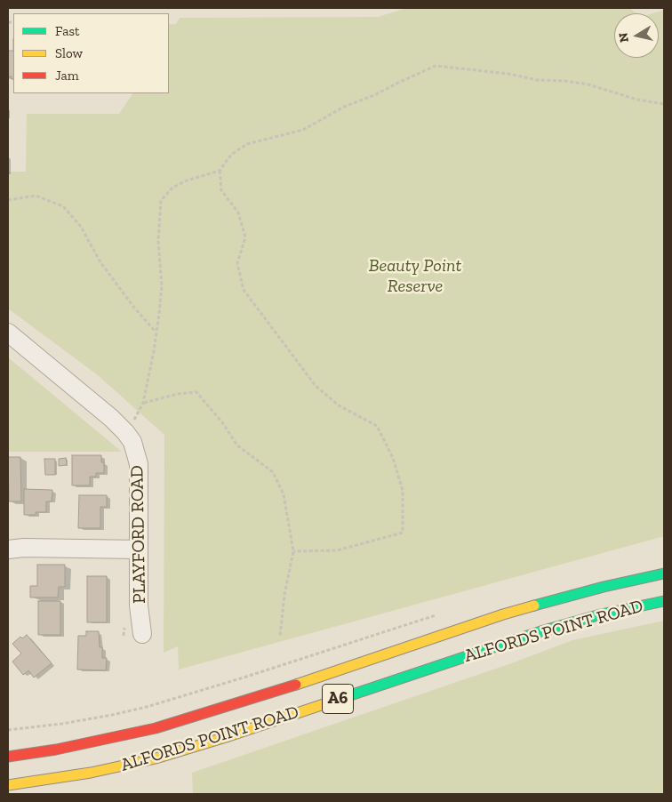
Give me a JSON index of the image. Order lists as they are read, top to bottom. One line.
{"streets":{"highway":["ALFORDS POINT ROAD","A6"],"street":["PLAYFORD ROAD"]},"crossings":[["ALFORDS POINT ROAD","A6"]],"parks":["Beauty Point Reserve"],"legend":["Fast","Slow","Jam"],"north":"left"}
